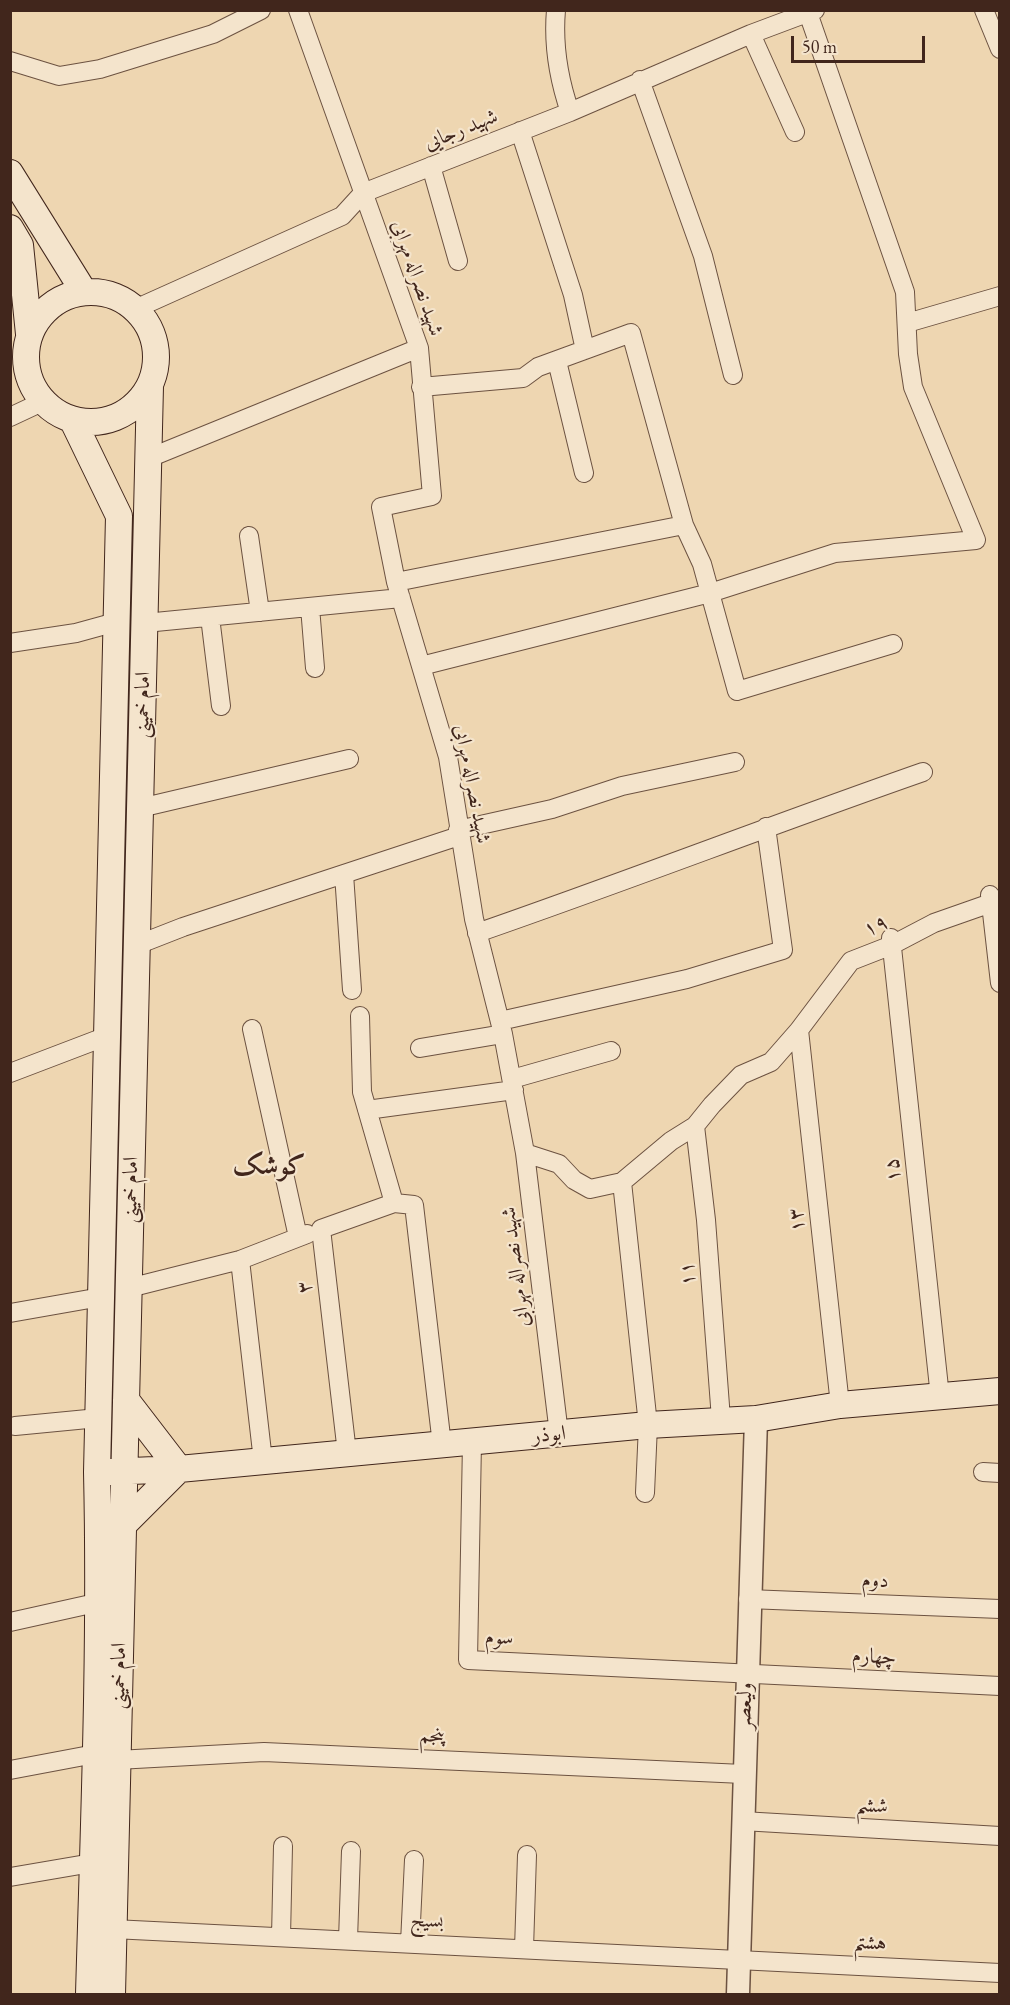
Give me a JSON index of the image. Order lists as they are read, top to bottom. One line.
{"streets":{"main road":["امام خمینی","ابوذر"],"street":["شهید رجایی","شهید نصراله مهرابی","۱۹","۱۵","۱۳","۱۱","۳","دوم","سوم","چهارم","ولیعصر","پنجم","ششم","بسیج","هشتم"]},"crossings":[["شهید رجایی","شهید نصراله مهرابی"],["شهید رجایی","امام خمینی"],["شهید نصراله مهرابی","ابوذر"],["امام خمینی","ابوذر"],["امام خمینی","پنجم"],["امام خمینی","بسیج"],["۱۹","۱۵"],["۱۹","۱۳"],["۱۹","۱۱"],["۱۵","ابوذر"],["۱۳","ابوذر"],["۱۱","ابوذر"],["۳","ابوذر"],["ابوذر","سوم"],["ابوذر","ولیعصر"],["دوم","ولیعصر"],["سوم","چهارم"],["سوم","ولیعصر"],["چهارم","ولیعصر"],["ولیعصر","پنجم"],["ولیعصر","ششم"],["ولیعصر","بسیج"],["ولیعصر","هشتم"],["بسیج","هشتم"]],"districts":["کوشک"],"scale_bar":"50 m"}
